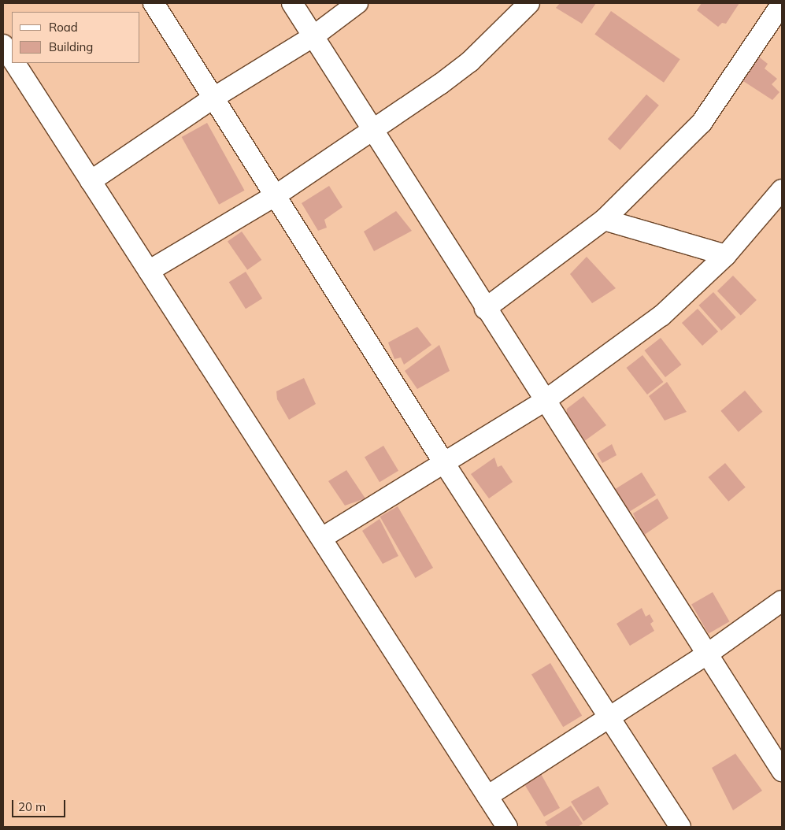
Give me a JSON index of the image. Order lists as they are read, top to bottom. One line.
{"legend":["Road","Building"],"scale_bar":"20 m"}
